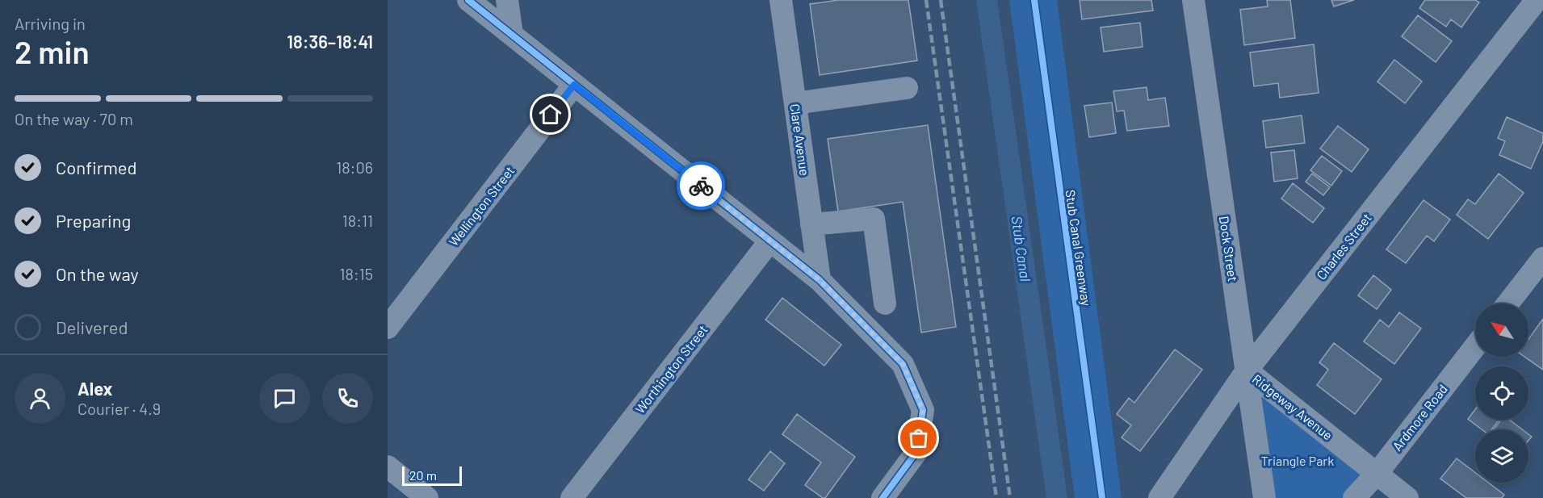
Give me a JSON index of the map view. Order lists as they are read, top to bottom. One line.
{"streets":{"street":["Clare Avenue","Wellington Street","Charles Street","Dock Street","Worthington Street","Ridgeway Avenue","Ardmore Road"],"cycle path":["Stub Canal Greenway"]},"crossings":[["Charles Street","Dock Street"],["Charles Street","Ridgeway Avenue"],["Dock Street","Ridgeway Avenue"],["Ridgeway Avenue","Ardmore Road"]],"water":["Stub Canal"],"parks":["Triangle Park"],"scale_bar":"20 m","north":"top left","page":{"heading":["2 min","Arriving in","18:36–18:41"],"panel":["Alex","Courier · 4.9"],"bar":"On the way · 70 m","list":[["Confirmed","18:06"],["Preparing","18:11"],["On the way","18:15"],"Delivered"],"scale":"20 m"}}
